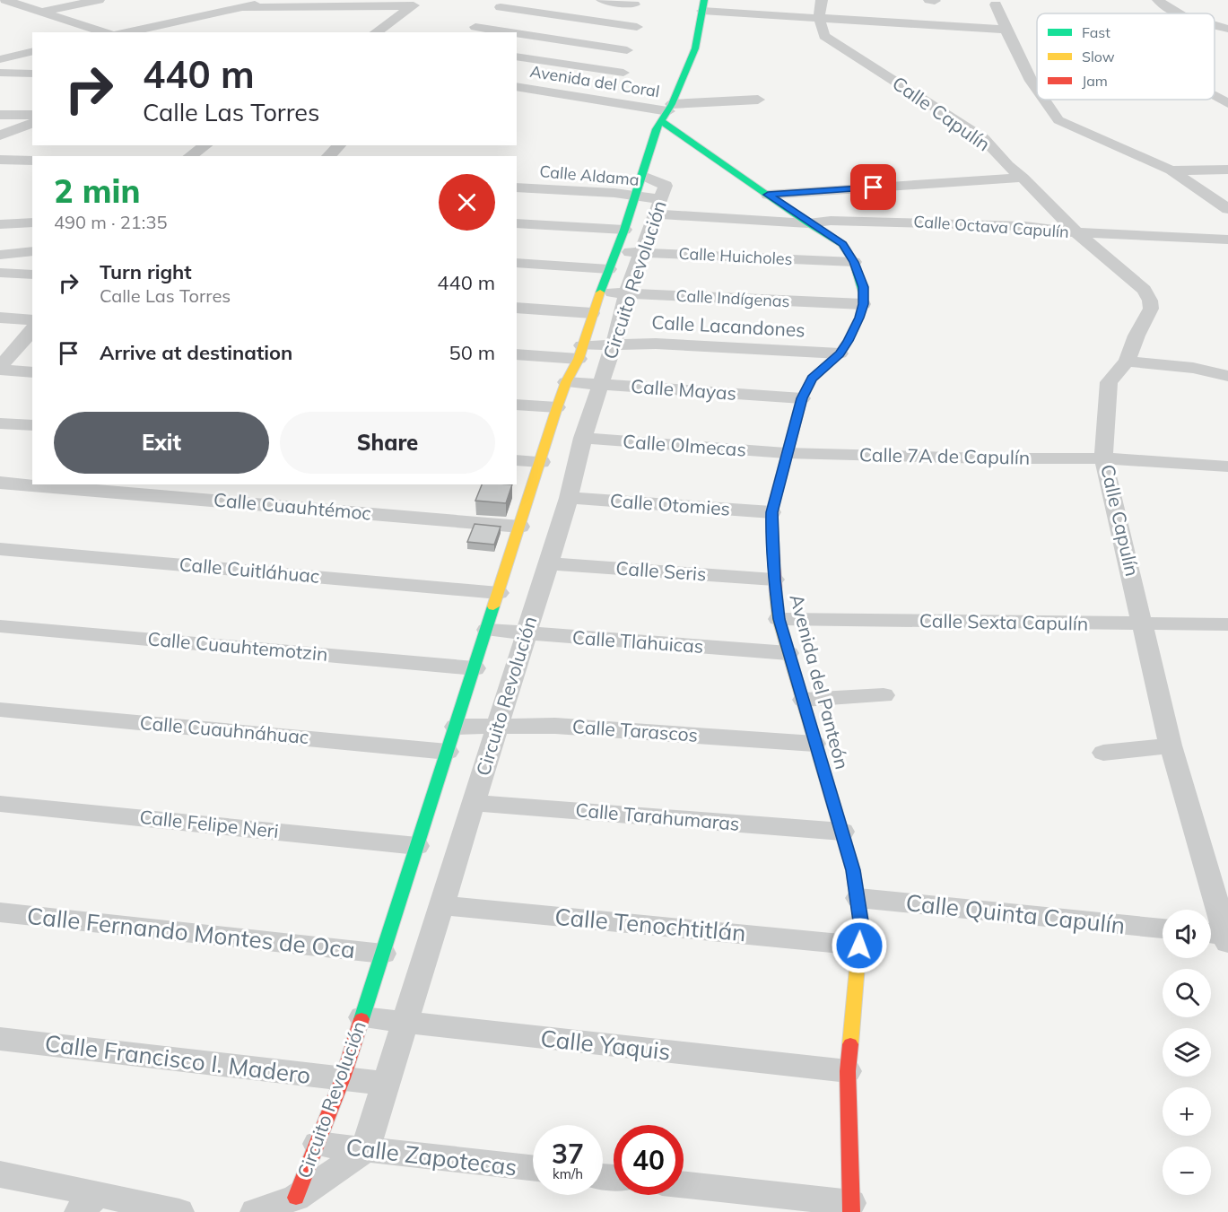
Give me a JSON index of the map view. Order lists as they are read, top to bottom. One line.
{"streets":{"street":["Avenida del Coral","Calle Capulín","Calle Aldama","Calle Octava Capulín","Calle Huicholes","Circuito Revolución","Calle Indígenas","Calle Lacandones","Calle Mayas","Calle Olmecas","Calle 7A de Capulín","Calle Otomies","Calle Cuauhtémoc","Calle Cuitláhuac","Calle Seris","Calle Sexta Capulín","Calle Tlahuicas","Calle Cuauhtemotzin","Avenida del Panteón","Calle Cuauhnáhuac","Calle Tarascos","Calle Tarahumaras","Calle Felipe Neri","Calle Quinta Capulín","Calle Tenochtitlán","Calle Fernando Montes de Oca","Calle Yaquis","Calle Francisco I. Madero","Calle Zapotecas"]},"crossings":[["Avenida del Coral","Circuito Revolución"],["Avenida del Coral","Avenida del Panteón"],["Calle Capulín","Calle Octava Capulín"],["Calle Capulín","Calle 7A de Capulín"],["Calle Capulín","Calle Sexta Capulín"],["Calle Aldama","Circuito Revolución"],["Calle Octava Capulín","Circuito Revolución"],["Calle Octava Capulín","Avenida del Panteón"],["Calle Huicholes","Circuito Revolución"],["Calle Huicholes","Avenida del Panteón"],["Circuito Revolución","Calle Indígenas"],["Circuito Revolución","Calle Lacandones"],["Circuito Revolución","Calle Mayas"],["Circuito Revolución","Calle Olmecas"],["Circuito Revolución","Calle Otomies"],["Circuito Revolución","Calle Cuauhtémoc"],["Circuito Revolución","Calle Cuitláhuac"],["Circuito Revolución","Calle Seris"],["Circuito Revolución","Calle Tlahuicas"],["Circuito Revolución","Calle Cuauhtemotzin"],["Circuito Revolución","Avenida del Panteón"],["Circuito Revolución","Calle Cuauhnáhuac"],["Circuito Revolución","Calle Tarascos"],["Circuito Revolución","Calle Tarahumaras"],["Circuito Revolución","Calle Felipe Neri"],["Circuito Revolución","Calle Tenochtitlán"],["Circuito Revolución","Calle Fernando Montes de Oca"],["Circuito Revolución","Calle Yaquis"],["Circuito Revolución","Calle Francisco I. Madero"],["Circuito Revolución","Calle Zapotecas"],["Calle Indígenas","Avenida del Panteón"],["Calle Lacandones","Avenida del Panteón"],["Calle Mayas","Avenida del Panteón"],["Calle Olmecas","Calle 7A de Capulín"],["Calle Olmecas","Avenida del Panteón"],["Calle 7A de Capulín","Avenida del Panteón"],["Calle Otomies","Avenida del Panteón"],["Calle Seris","Avenida del Panteón"],["Calle Sexta Capulín","Avenida del Panteón"],["Calle Tlahuicas","Avenida del Panteón"],["Avenida del Panteón","Calle Tarascos"],["Avenida del Panteón","Calle Tarahumaras"],["Avenida del Panteón","Calle Quinta Capulín"],["Avenida del Panteón","Calle Tenochtitlán"],["Avenida del Panteón","Calle Yaquis"]],"legend":["Fast","Slow","Jam"],"page":{"turn":["440 m","Calle Las Torres"],"heading":["2 min","490 m · 21:35"],"list":[{"name":"Turn right","note":"Calle Las Torres","value":"440 m"},{"name":"Arrive at destination","value":"50 m"}],"buttons":["Exit","Share"],"map_buttons":["+","−"],"speed":"37 km/h","limit":"40"}}
